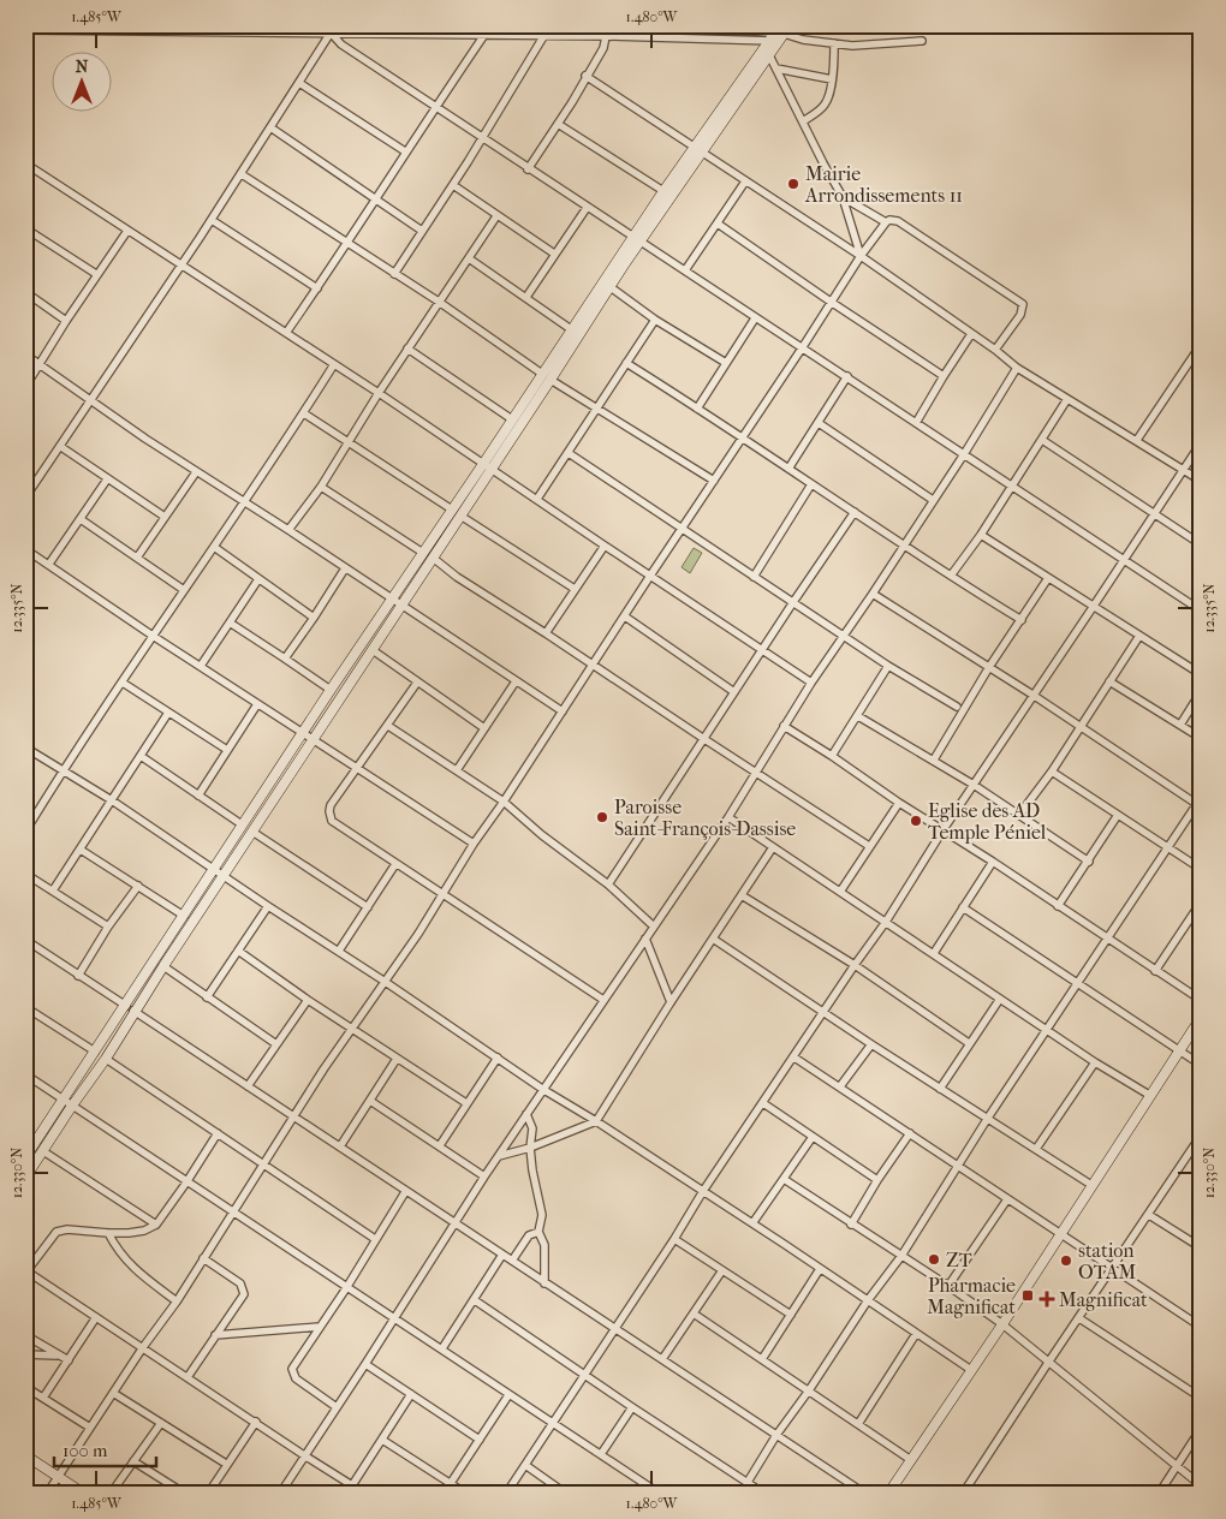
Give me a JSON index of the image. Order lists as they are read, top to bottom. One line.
{"places":{"other":["Mairie Arrondissements 11","Paroisse Saint-François-Dassise","Eglise des AD Temple Péniel","ZT","station OTAM"],"transit":["Pharmacie Magnificat"],"health":["Magnificat"]},"scale_bar":"100 m","north":"top","coordinates":["1.485°W","1.480°W","12.335°N","12.330°N"]}
